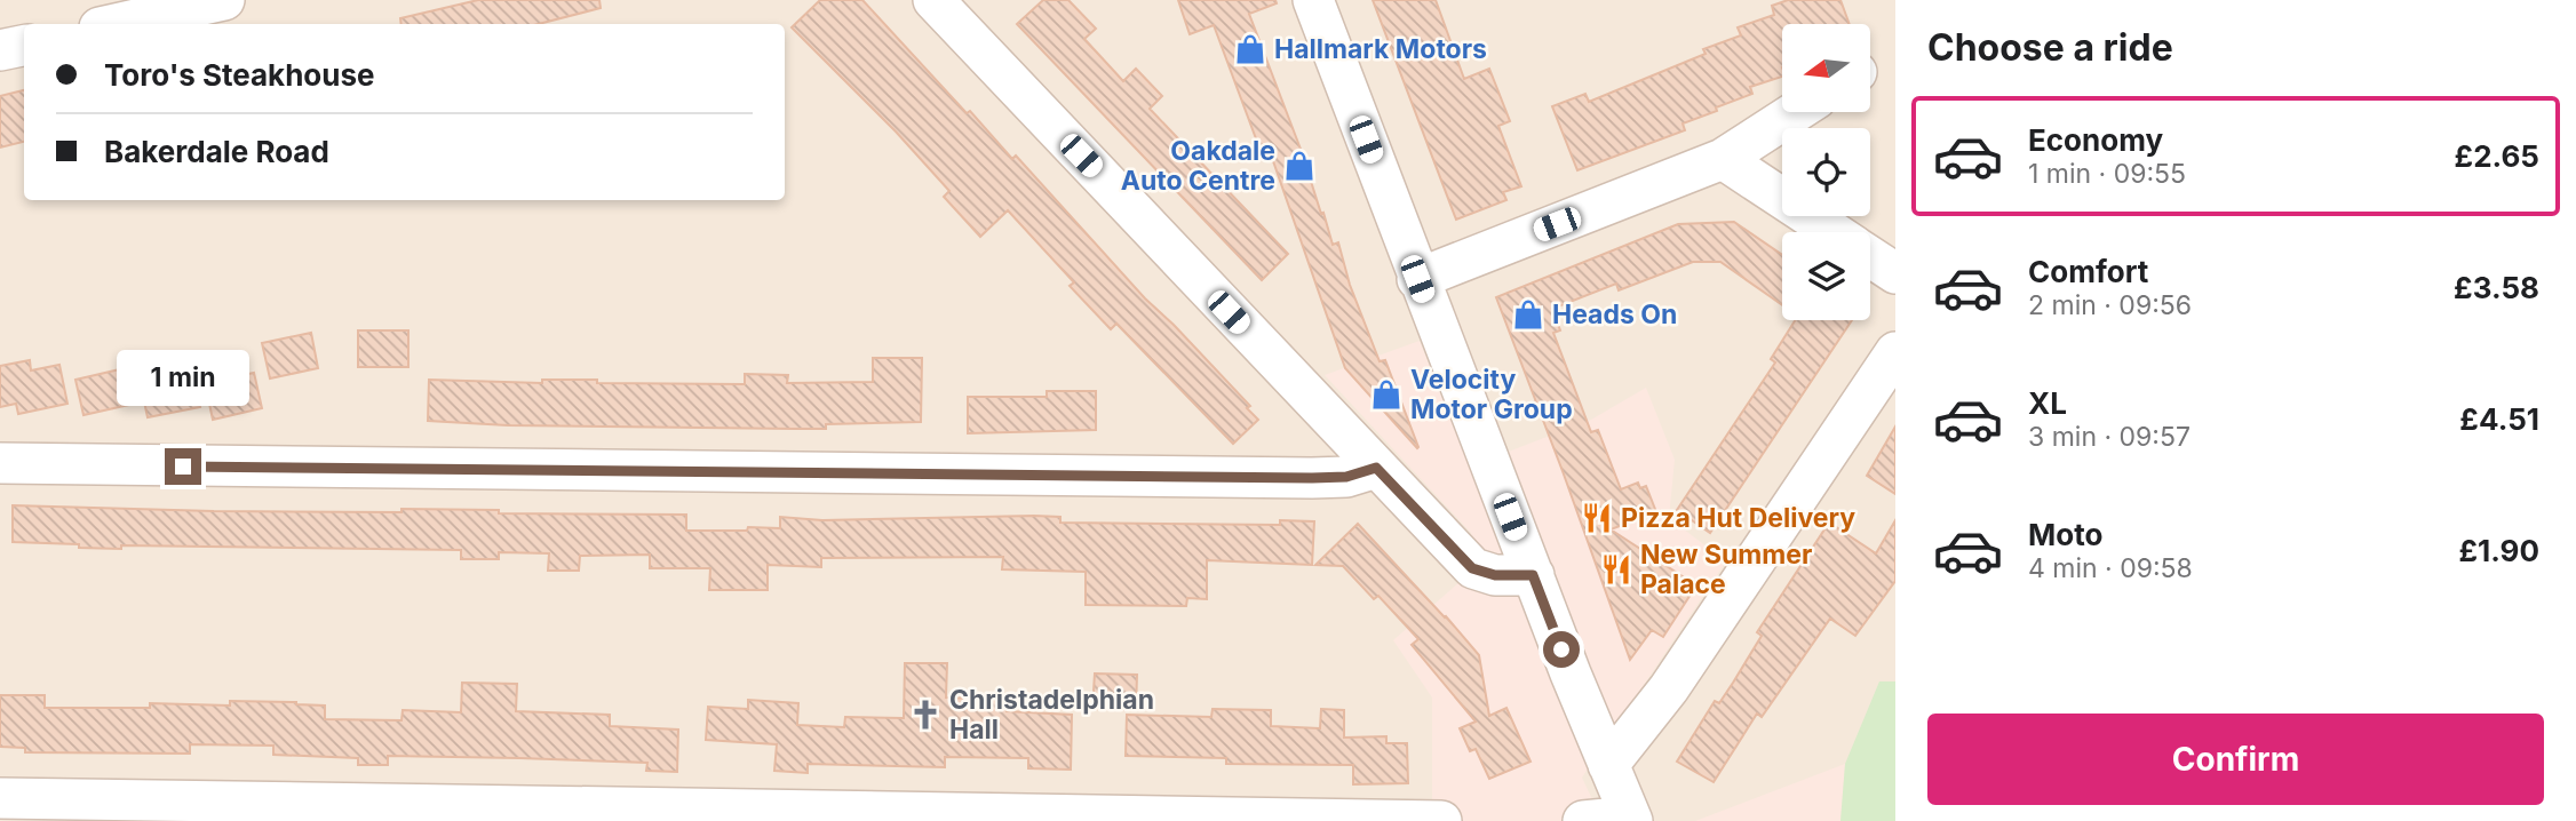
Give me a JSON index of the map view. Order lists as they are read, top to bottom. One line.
{"places":{"shop":["Hallmark Motors","Oakdale Auto Centre","Heads On","Velocity Motor Group"],"restaurant":["Pizza Hut Delivery","New Summer Palace"],"church":["Christadelphian Hall"]},"north":"left","page":{"heading":"Choose a ride","banner":["Toro's Steakhouse","Bakerdale Road"],"list":[{"name":"Economy","note":"1 min · 09:55","value":"£2.65"},{"name":"Comfort","note":"2 min · 09:56","value":"£3.58"},{"name":"XL","note":"3 min · 09:57","value":"£4.51"},{"name":"Moto","note":"4 min · 09:58","value":"£1.90"}],"bubble":"1 min","buttons":"Confirm"}}
